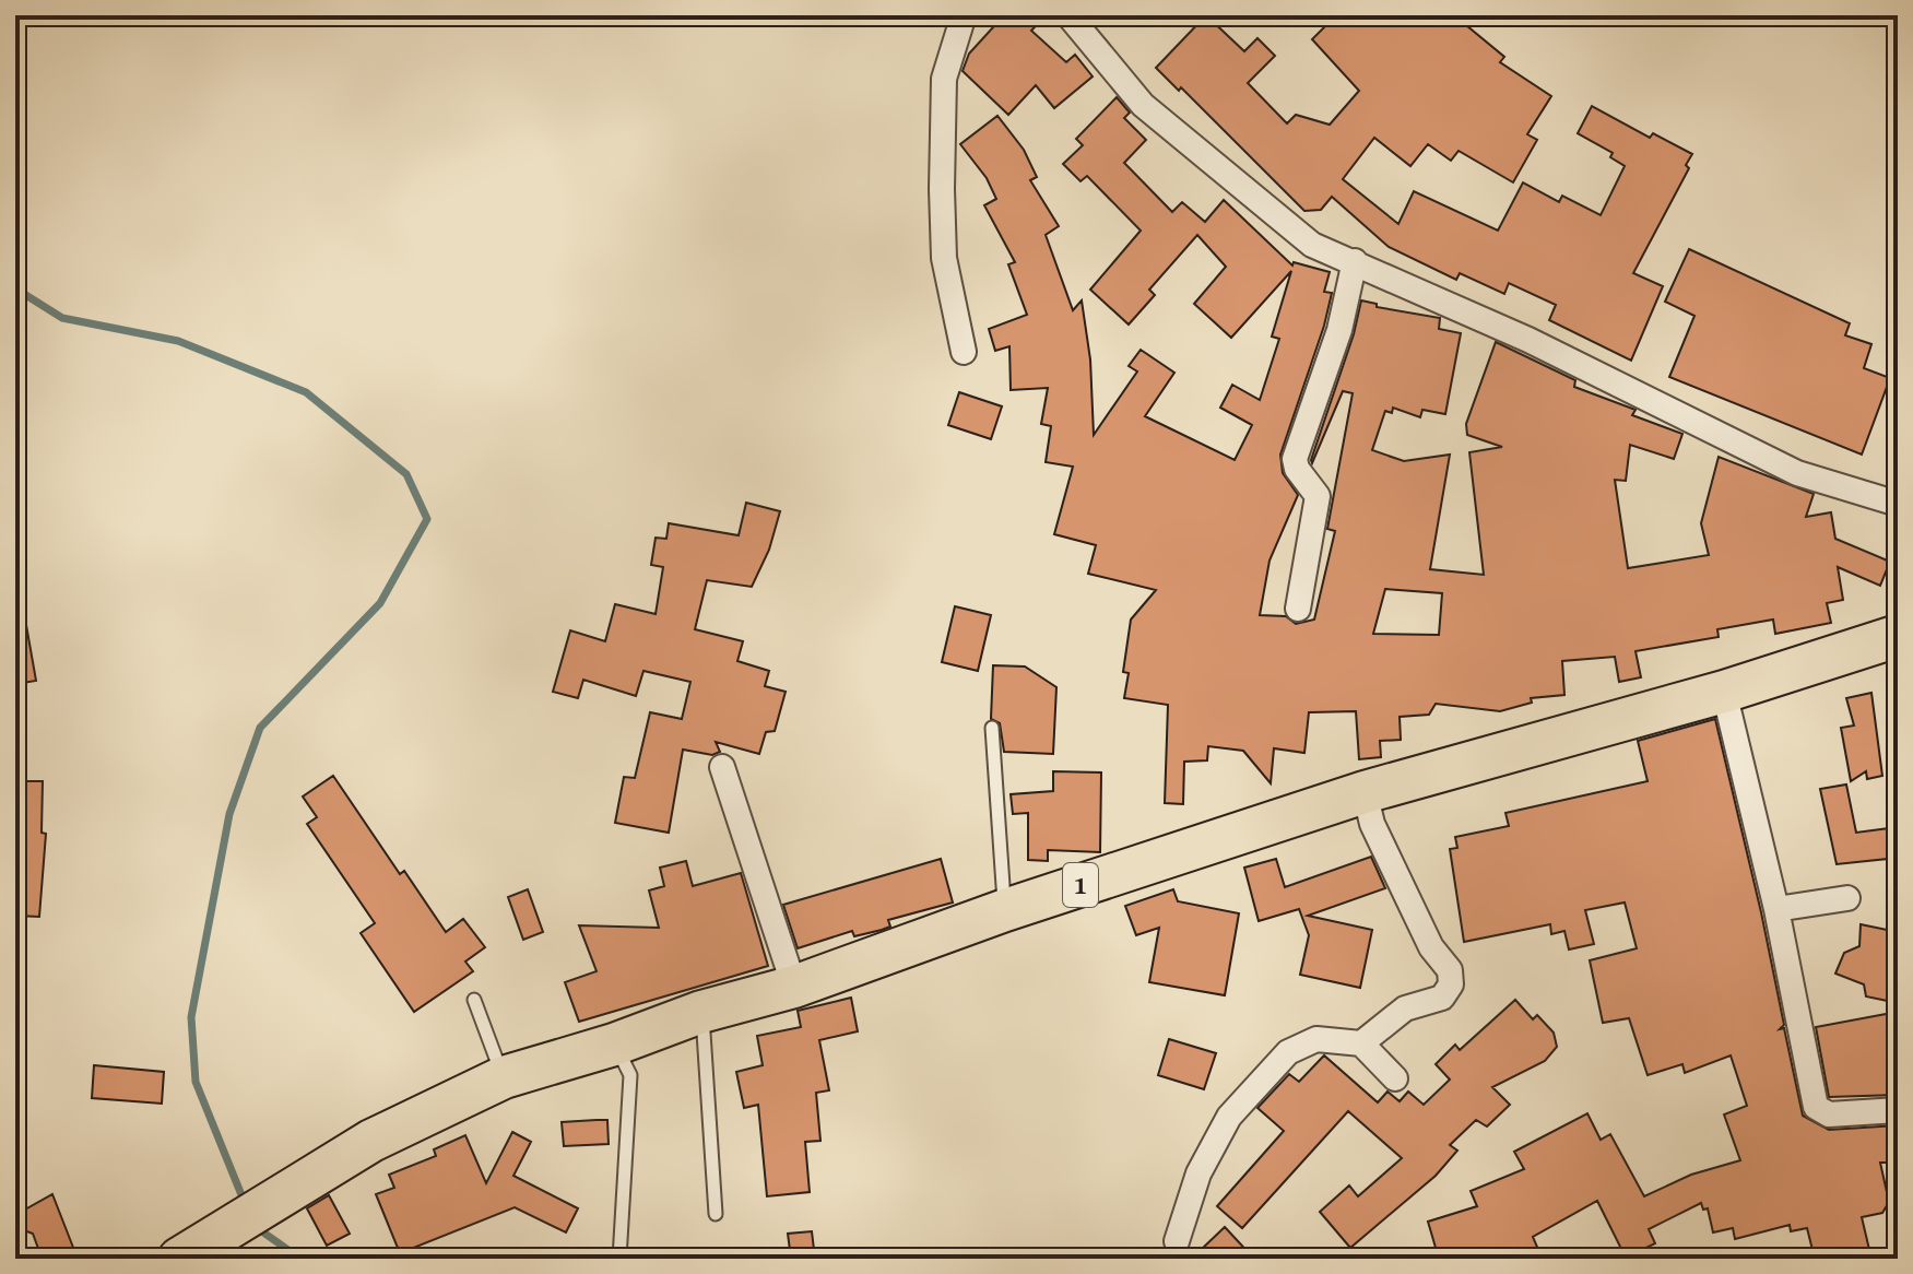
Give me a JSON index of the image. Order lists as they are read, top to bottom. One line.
{"streets":{"highway":["1"]}}
